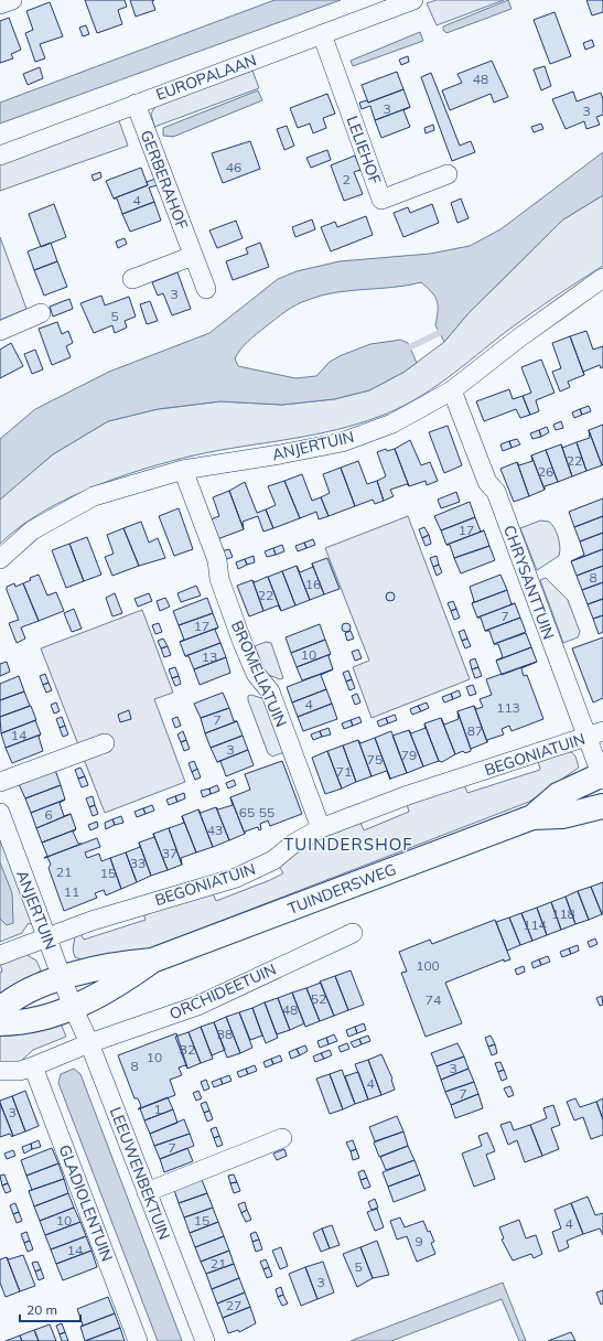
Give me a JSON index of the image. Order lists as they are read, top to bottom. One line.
{"streets":{"main road":["TUINDERSWEG"],"street":["EUROPALAAN","LELIEHOF","GERBERAHOF","ANJERTUIN","CHRYSANTTUIN","BROMELIATUIN","BEGONIATUIN","ORCHIDEETUIN","LEEUWENBEKTUIN","GLADIOLENTUIN"]},"crossings":[["EUROPALAAN","LELIEHOF"],["EUROPALAAN","GERBERAHOF"],["ANJERTUIN","CHRYSANTTUIN"],["ANJERTUIN","BROMELIATUIN"],["ANJERTUIN","BEGONIATUIN"],["ANJERTUIN","TUINDERSWEG"],["ANJERTUIN","LEEUWENBEKTUIN"],["CHRYSANTTUIN","BEGONIATUIN"],["CHRYSANTTUIN","TUINDERSWEG"],["BROMELIATUIN","BEGONIATUIN"],["TUINDERSWEG","LEEUWENBEKTUIN"],["ORCHIDEETUIN","LEEUWENBEKTUIN"],["ORCHIDEETUIN","GLADIOLENTUIN"]],"districts":["TUINDERSHOF"],"house_numbers":["48","3","3","46","2","4","3","5","22","26","17","8","16","22","7","17","10","13","4","113","7","87","14","3","79","75","71","65","55","6","43","37","33","21","15","11","118","114","100","52","74","48","38","32","10","8","3","4","7","1","3","7","10","15","4","9","14","21","5","3","27"],"scale_bar":"20 m"}
